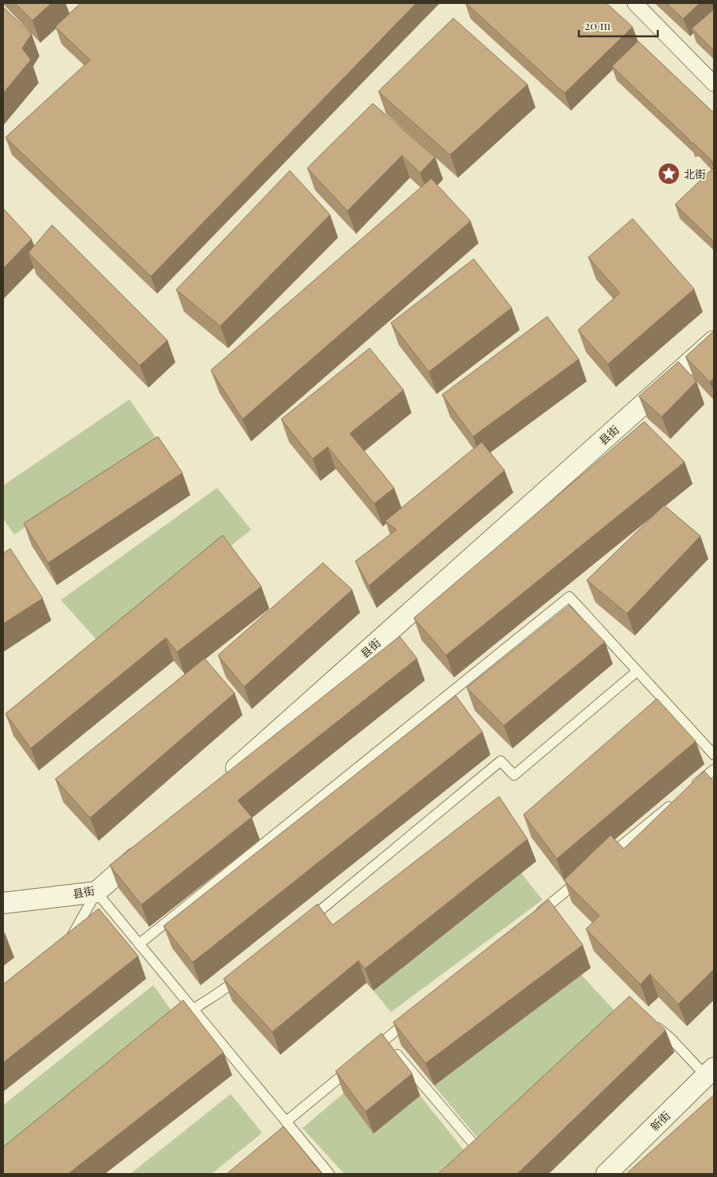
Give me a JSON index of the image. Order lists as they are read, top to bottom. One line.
{"streets":{"street":["县街","新街"]},"places":{"place":["北街"]},"scale_bar":"20 m"}
